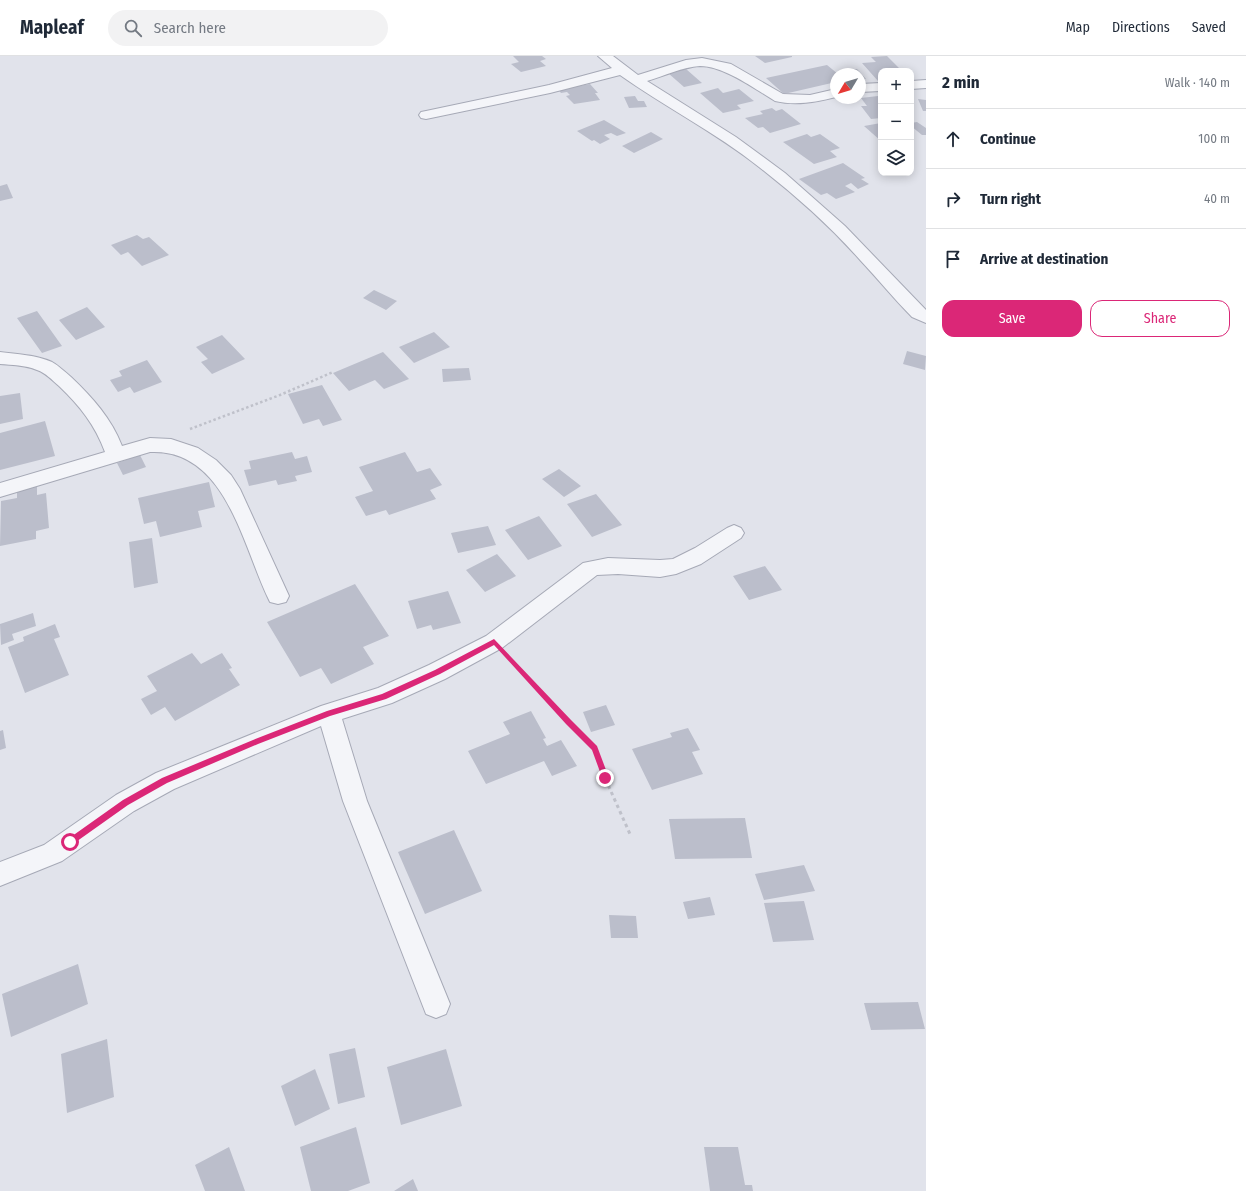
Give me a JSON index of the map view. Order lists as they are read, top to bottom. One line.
{"north":"bottom left","page":{"header":"Mapleaf","search":"Search here","nav":["Map","Directions","Saved"],"heading":["2 min","Walk · 140 m"],"map_buttons":["+","−"],"list":[["Continue","100 m"],["Turn right","40 m"],"Arrive at destination"],"buttons":["Save","Share"]}}
